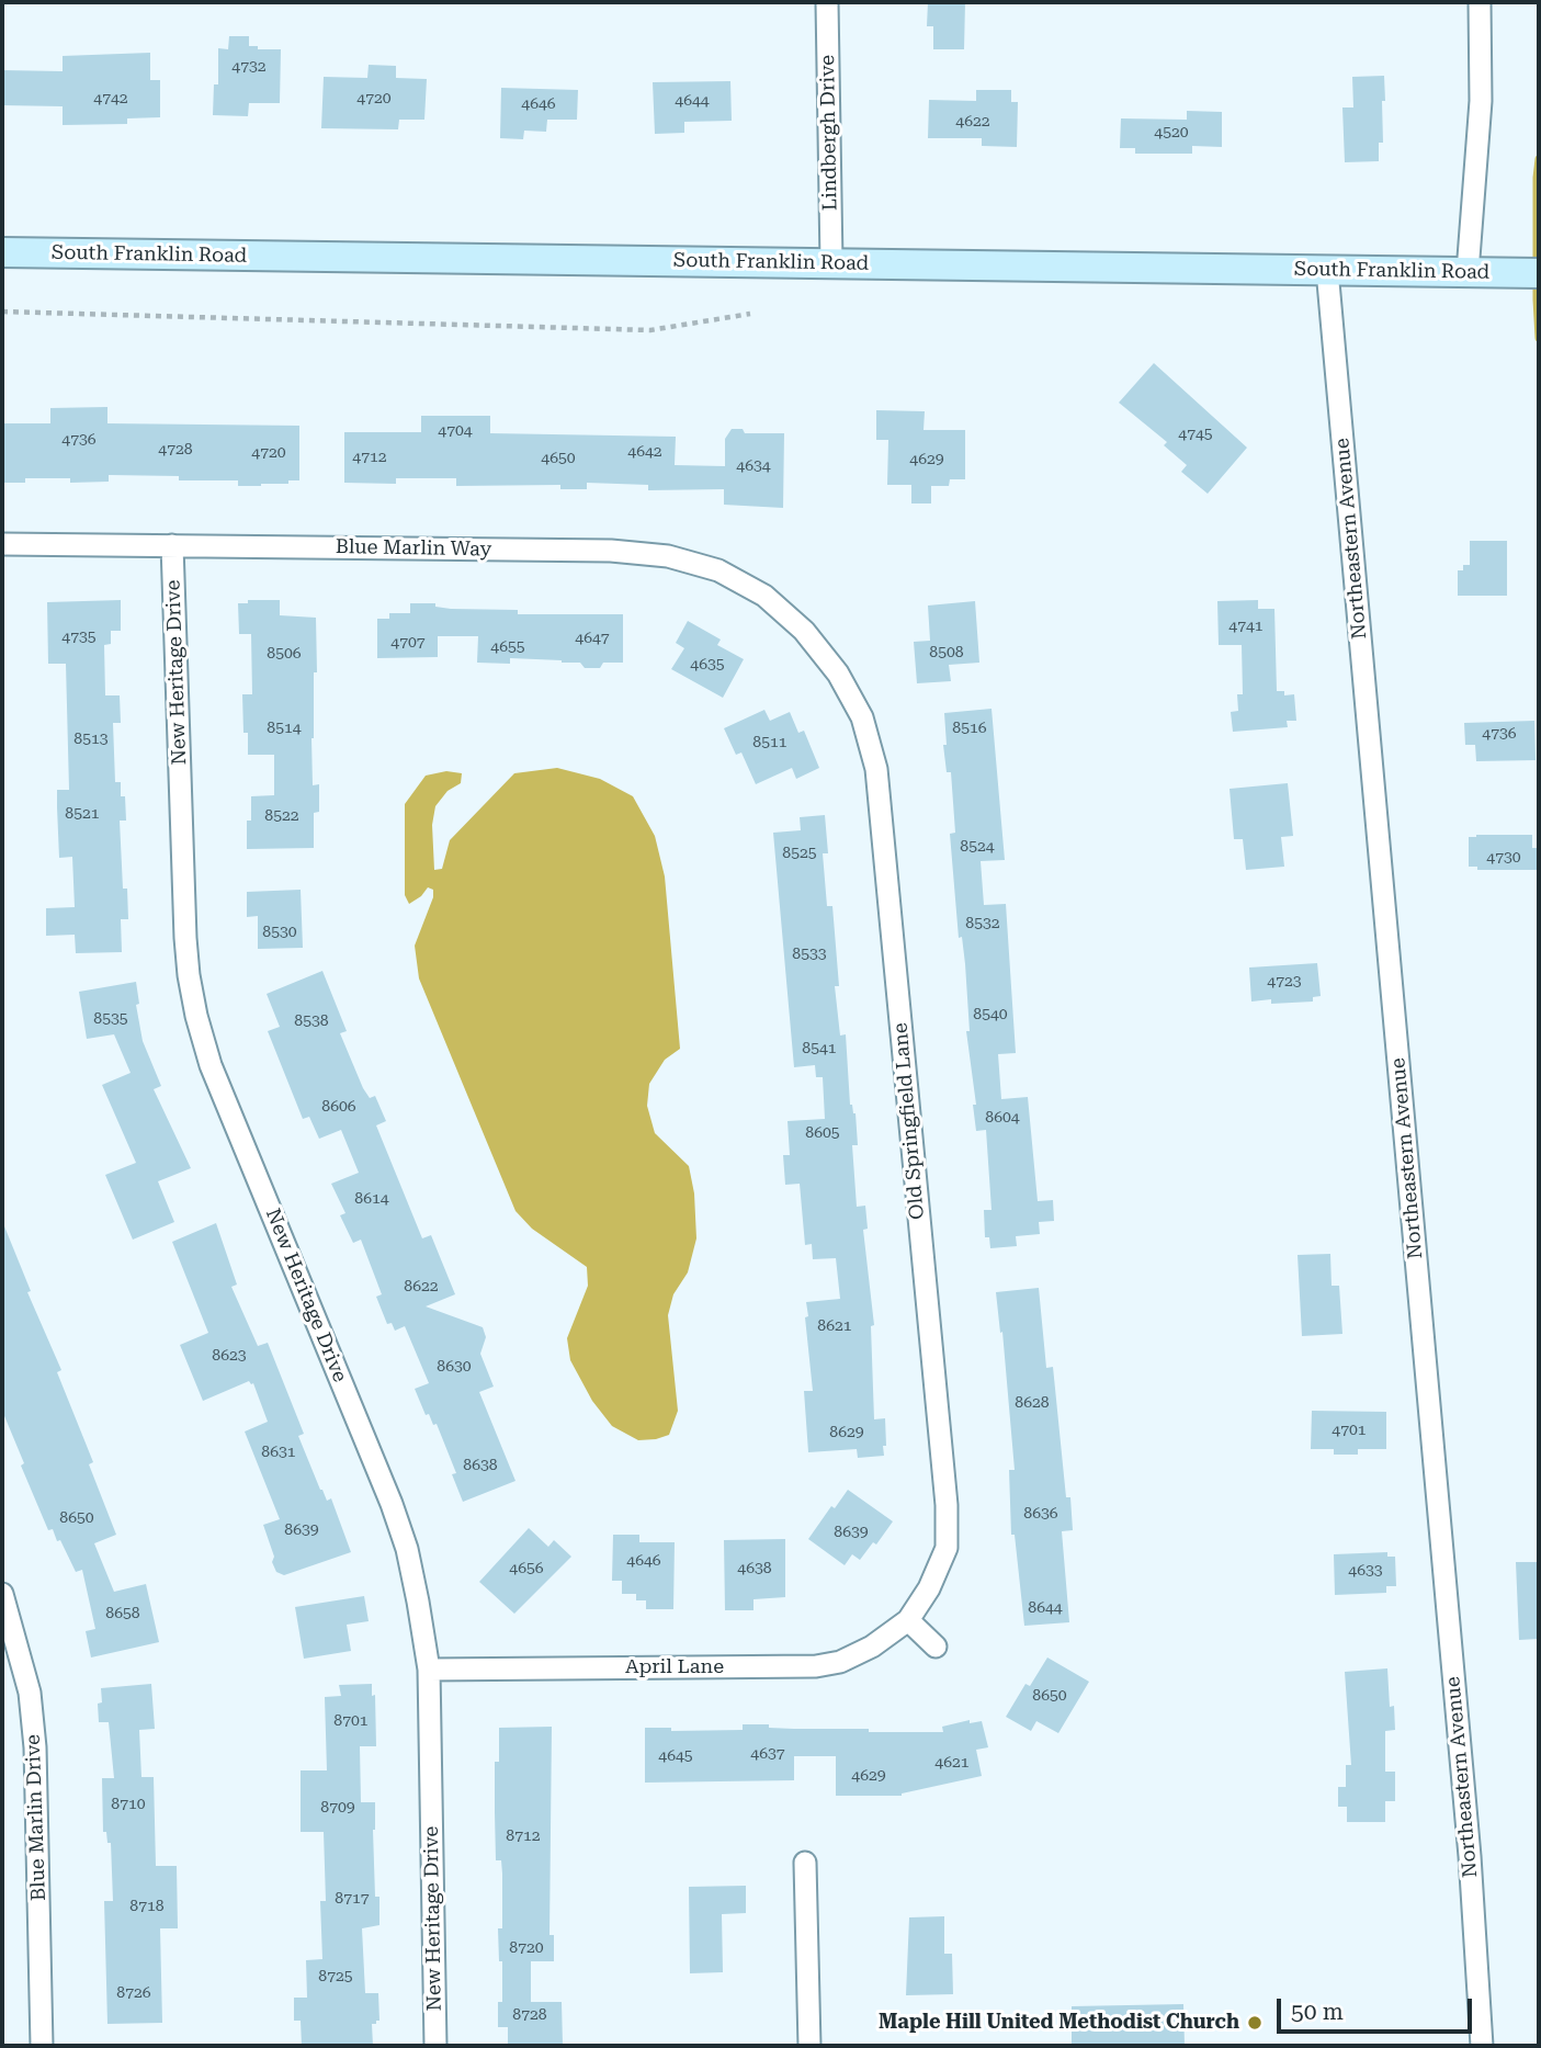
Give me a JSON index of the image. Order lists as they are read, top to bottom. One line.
{"streets":{"main road":["South Franklin Road"],"street":["Lindbergh Drive","Northeastern Avenue","Blue Marlin Way","New Heritage Drive","Old Springfield Lane","April Lane","Blue Marlin Drive"]},"crossings":[["Lindbergh Drive","South Franklin Road"],["South Franklin Road","Northeastern Avenue"],["Blue Marlin Way","New Heritage Drive"],["Blue Marlin Way","Old Springfield Lane"],["New Heritage Drive","April Lane"],["Old Springfield Lane","April Lane"]],"places":["Maple Hill United Methodist Church"],"house_numbers":["4732","4742","4720","4644","4646","4622","4520","4704","4745","4736","4728","4642","4720","4712","4650","4629","4634","4741","4735","4647","4707","4655","8508","8506","4635","8514","8516","4736","8513","8511","8521","8522","8524","8525","4730","8532","8530","8533","4723","8540","8535","8538","8541","8606","8604","8605","8614","8622","8621","8623","8630","8628","4701","8629","8631","8638","8636","8650","8639","8639","4646","4656","4638","4633","8644","8658","8650","8701","4637","4645","4621","4629","8710","8709","8712","8717","8718","8720","8725","8726","8728"],"scale_bar":"50 m"}
